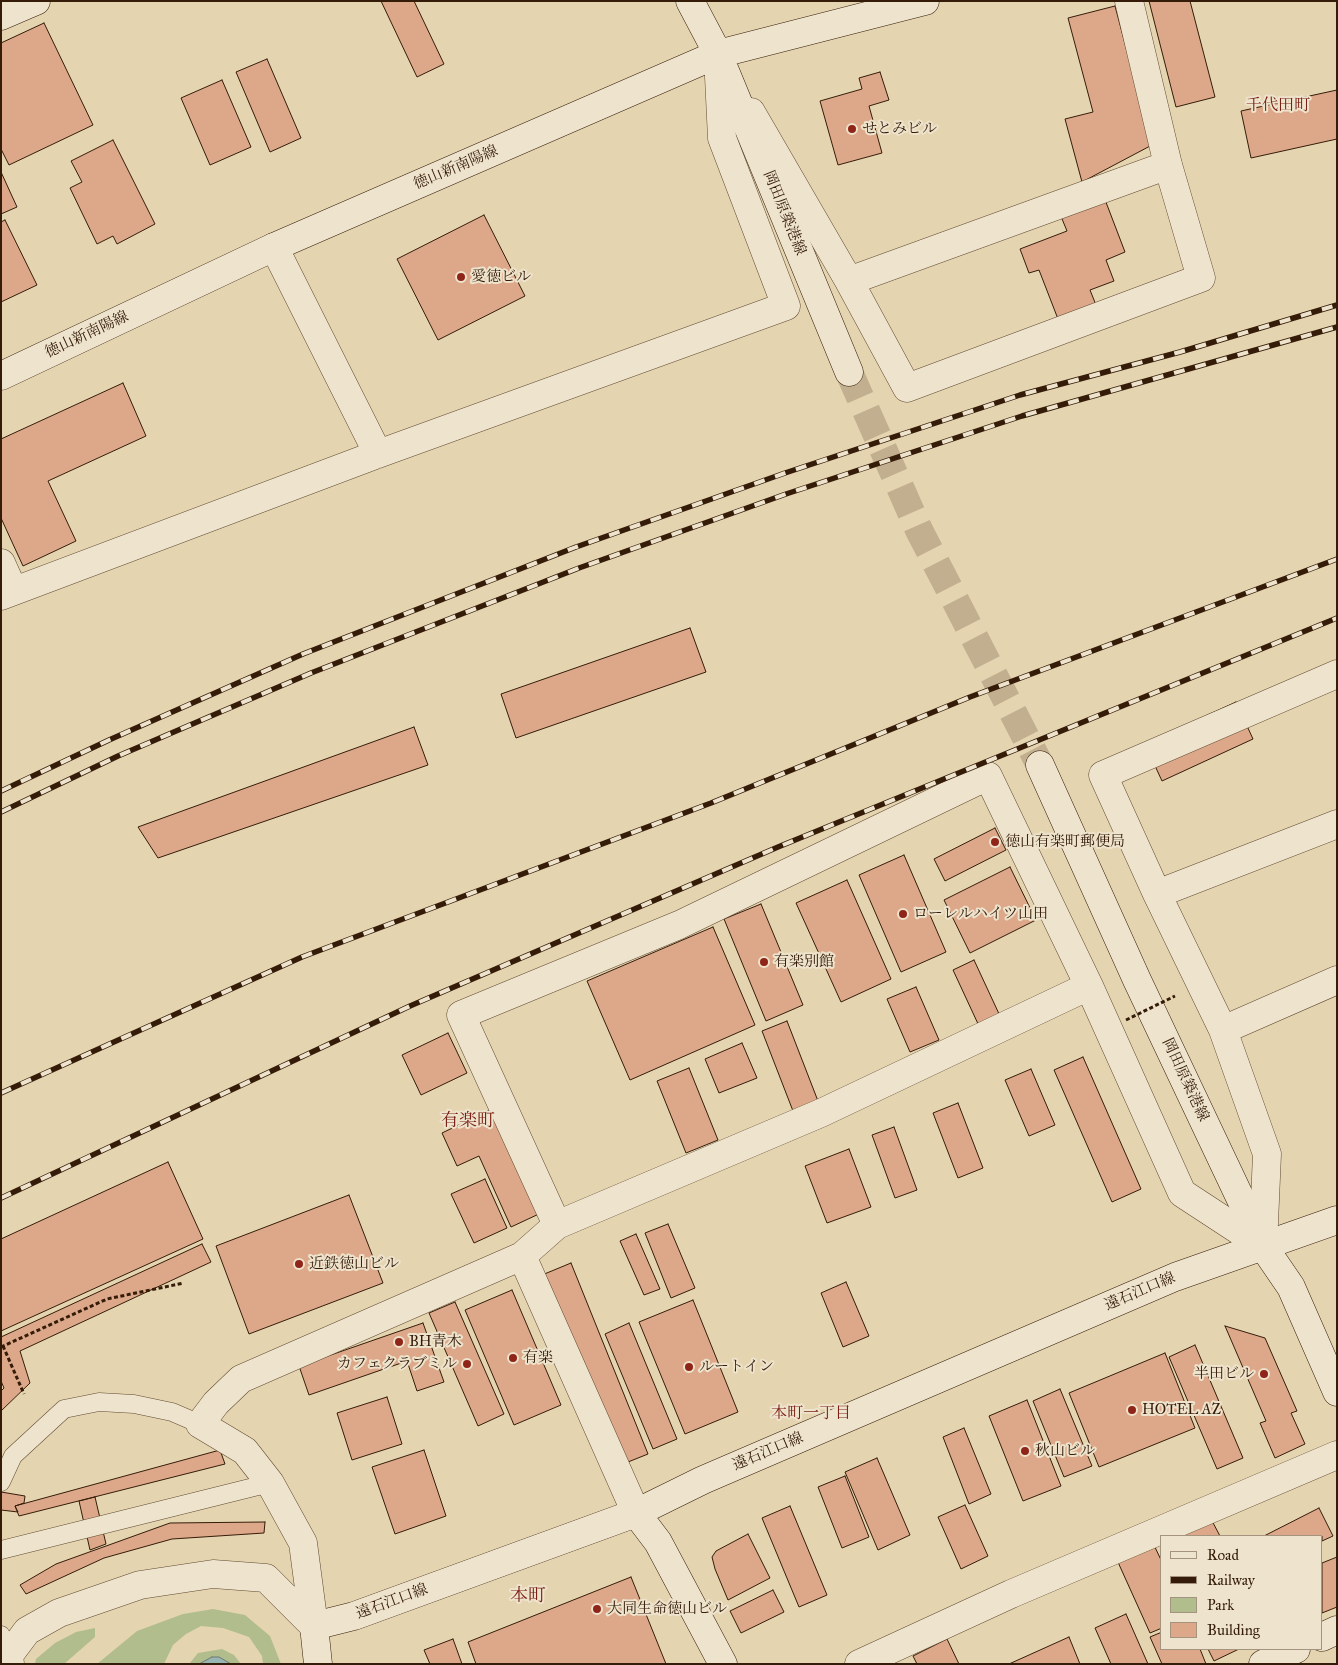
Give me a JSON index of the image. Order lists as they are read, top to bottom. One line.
{"streets":{"street":["徳山新南陽線","岡田原築港線","遠石江口線"]},"crossings":[["徳山新南陽線","岡田原築港線"],["岡田原築港線","遠石江口線"]],"districts":["千代田町","有楽町","本町一丁目","本町"],"places":["せとみビル","愛徳ビル","徳山有楽町郵便局","ローレルハイツ山田","有楽別館","近鉄徳山ビル","BH青木","有楽","カフェクラブミル","ルートイン","半田ビル","HOTEL AZ","秋山ビル","大同生命徳山ビル"],"legend":["Road","Railway","Park","Building"]}
